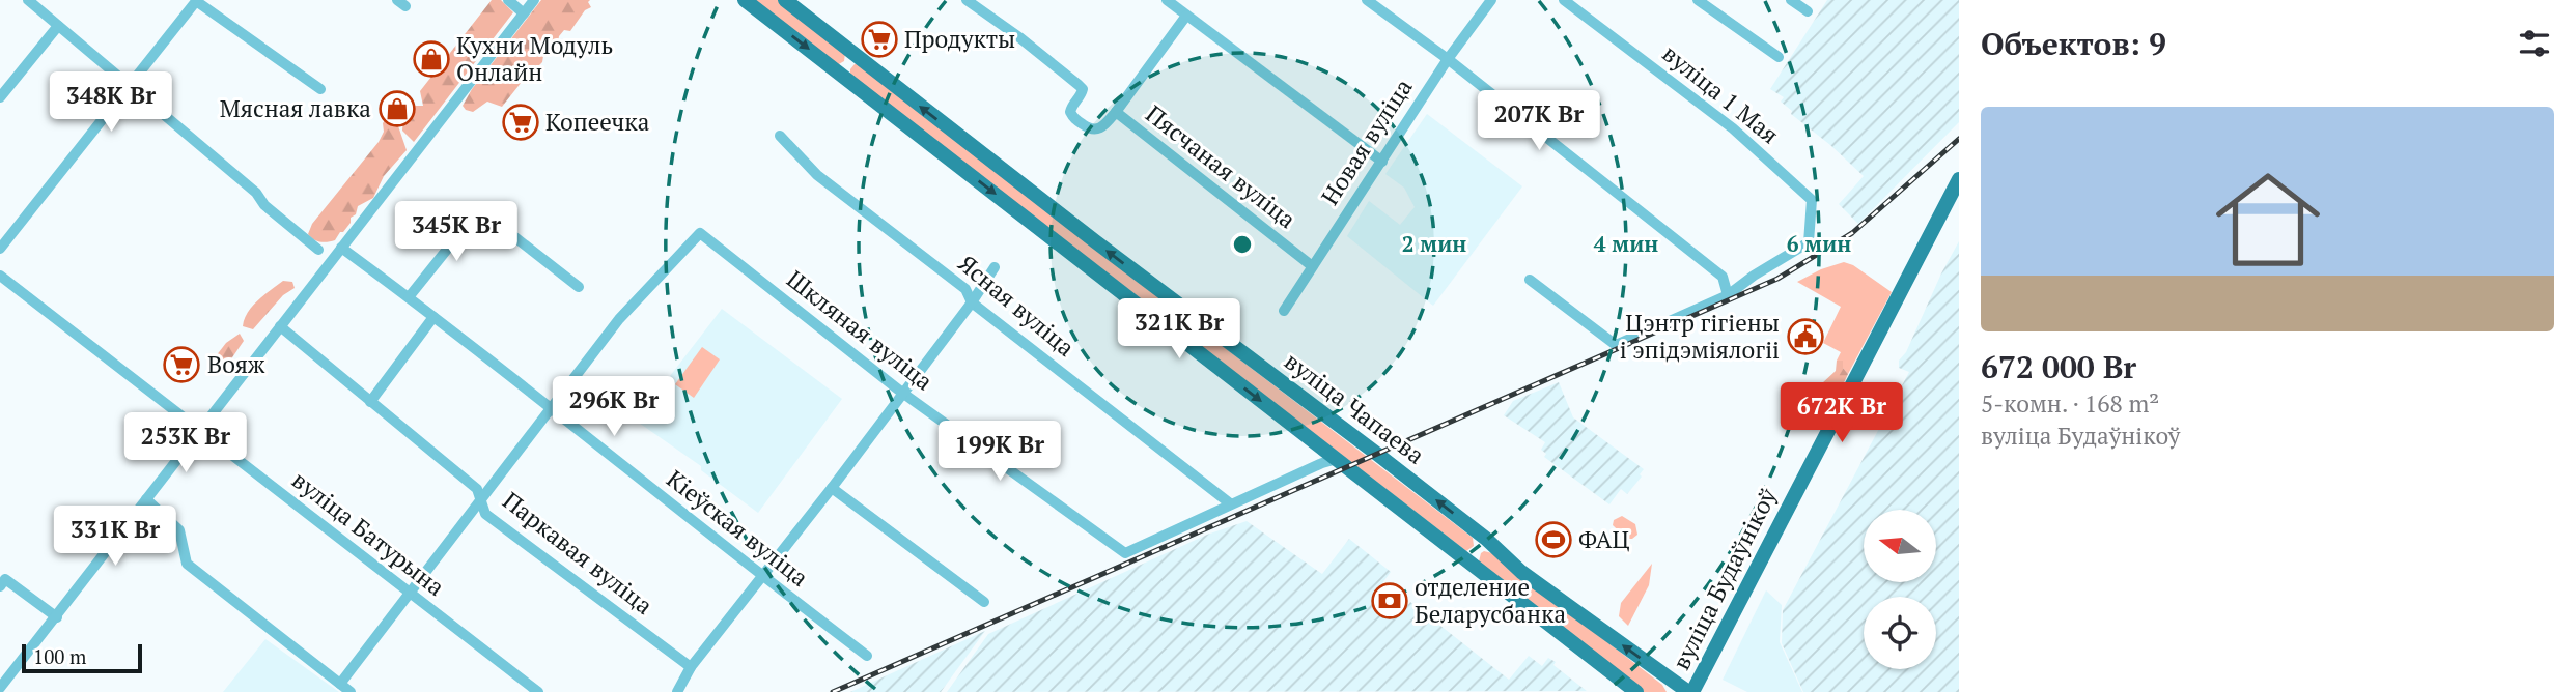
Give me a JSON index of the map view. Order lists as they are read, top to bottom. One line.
{"streets":{"main road":["вуліца Чапаева","вуліца Будаўнікоў"],"street":["вуліца 1 Мая","Новая вуліца","Пясчаная вуліца","Ясная вуліца","Шкляная вуліца","Кіеўская вуліца","вуліца Батурына","Паркавая вуліца"]},"crossings":[["Новая вуліца","Пясчаная вуліца"],["Ясная вуліца","Шкляная вуліца"],["Шкляная вуліца","Кіеўская вуліца"],["вуліца Чапаева","вуліца Будаўнікоў"]],"places":{"supermarket":["Продукты","Копеечка","Вояж"],"shop":["Кухни Модуль Онлайн","Мясная лавка"],"public building":["Цэнтр гігіены і эпідэміялогіі"],"sports":["ФАЦ"],"bank":["отделение Беларусбанка"]},"scale_bar":"100 m","north":"left","page":{"heading":"Объектов: 9","price":["348K Br","207K Br","345K Br","321K Br","296K Br","672K Br","253K Br","199K Br","331K Br"],"list":[{"name":"672 000 Br","note":"5-комн. · 168 m² · вуліца Будаўнікоў"}],"scale":"100 m"},"rings":["2 мин","4 мин","6 мин"]}
